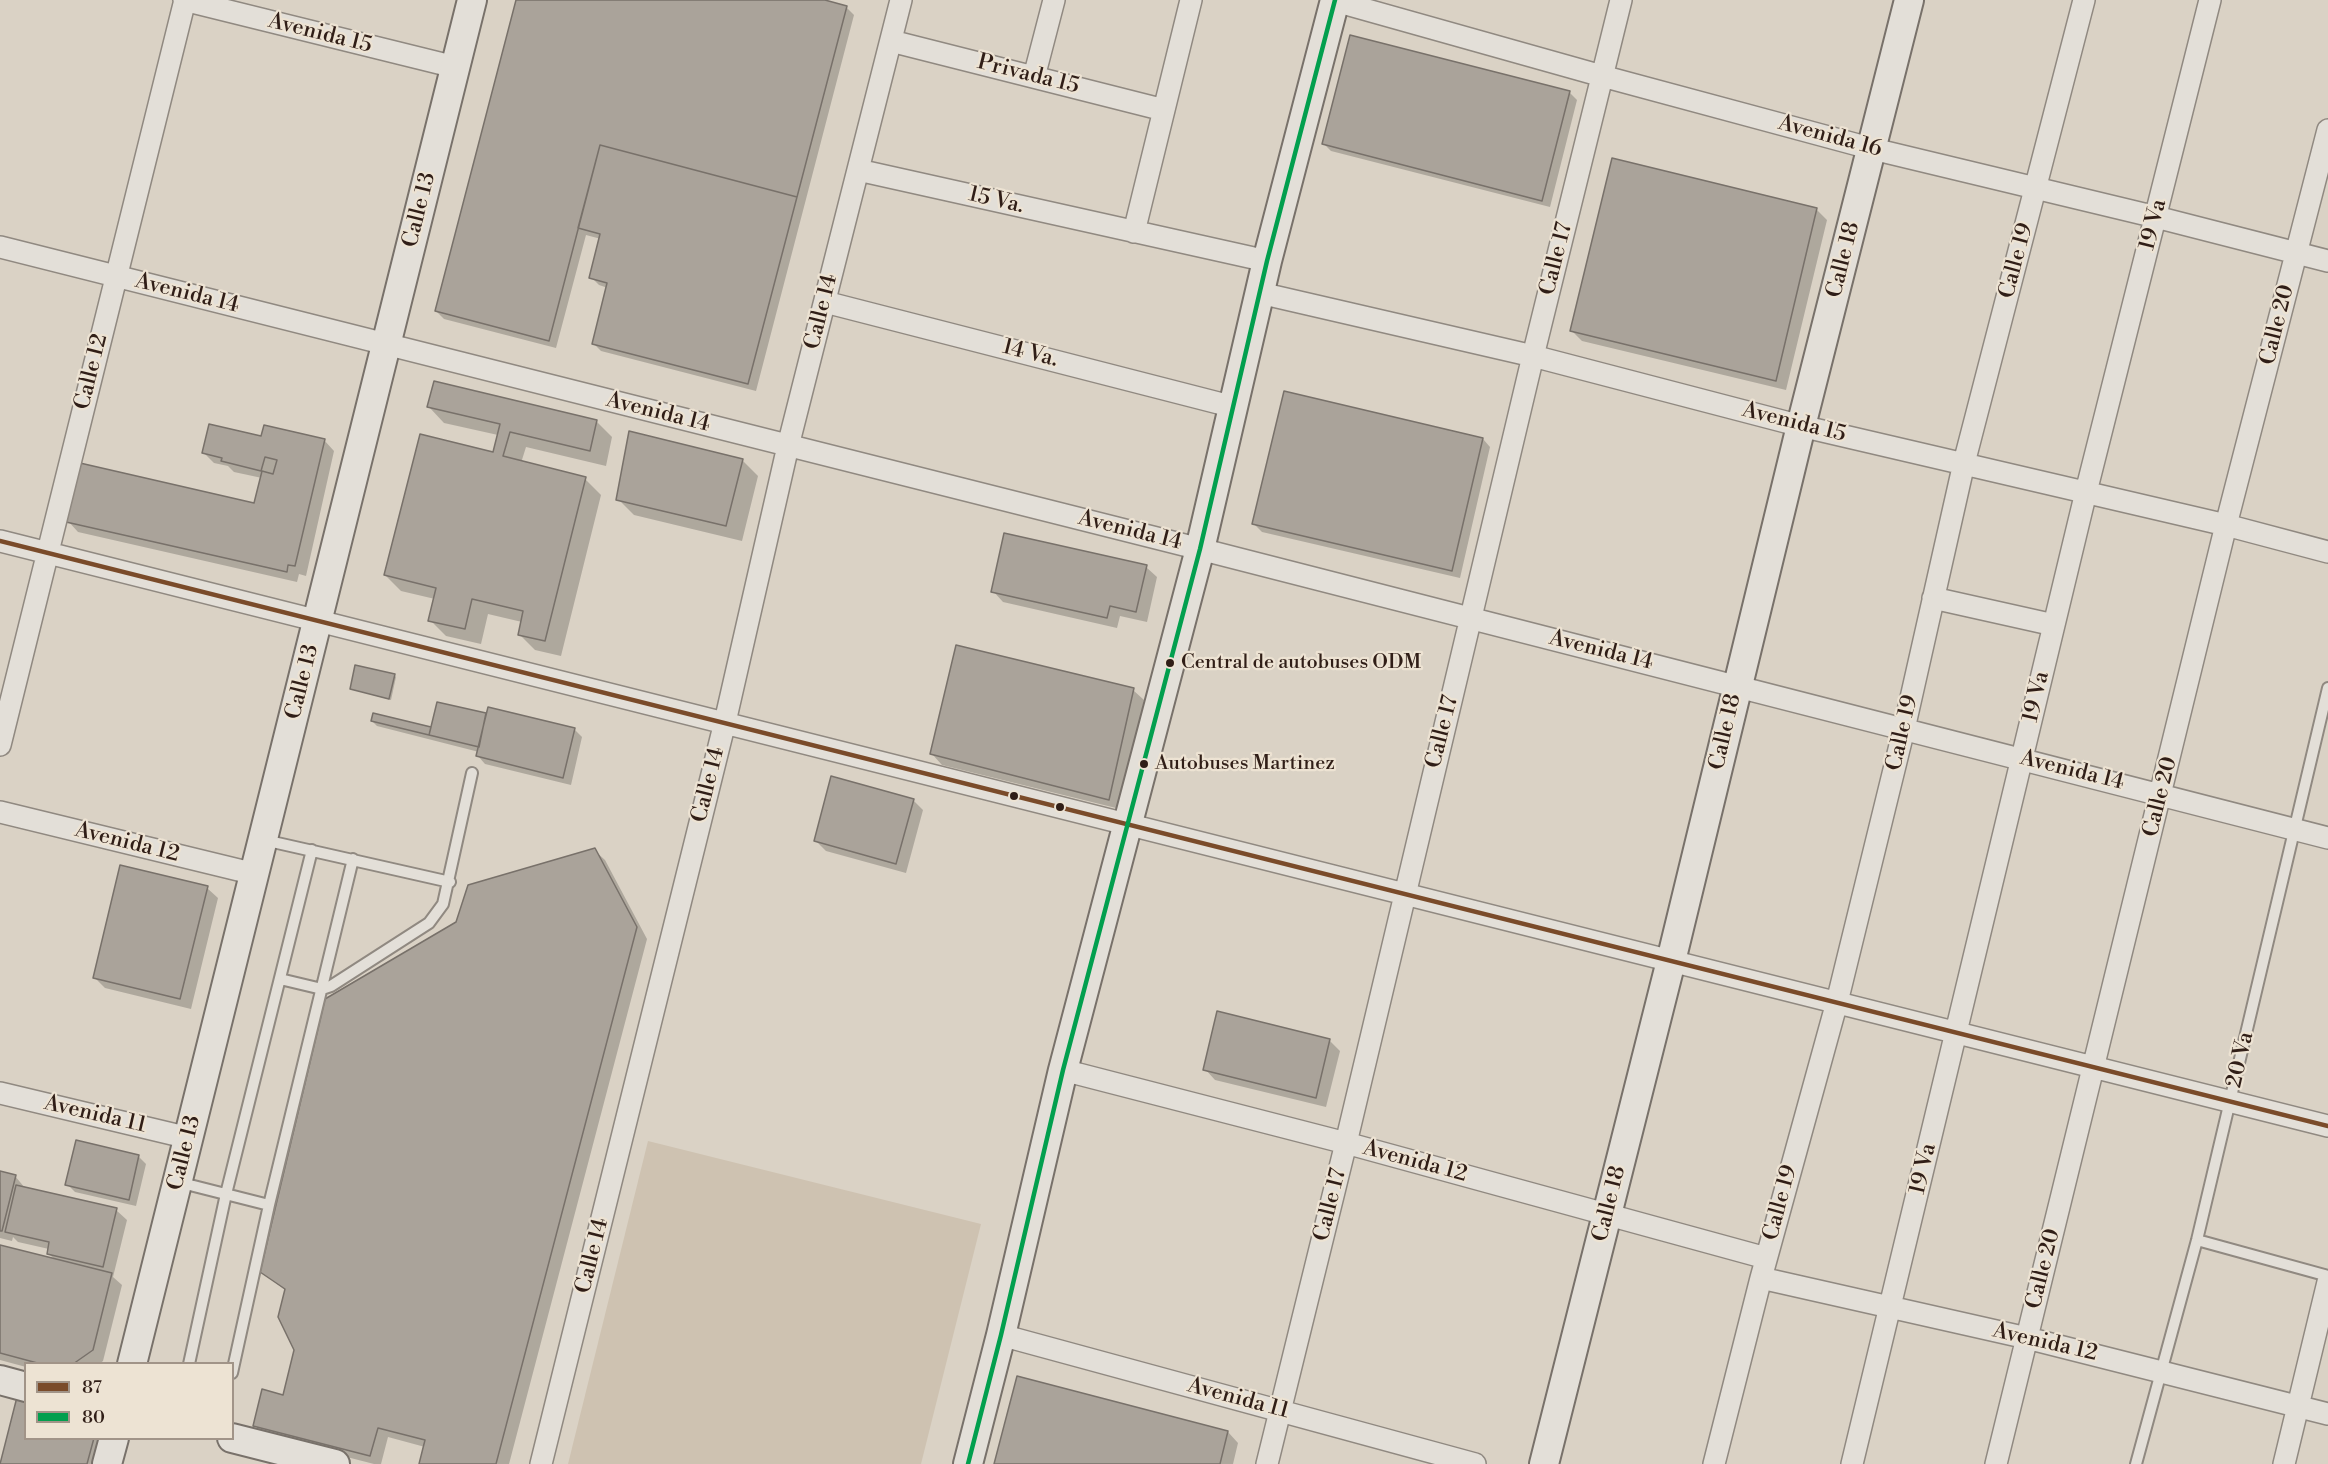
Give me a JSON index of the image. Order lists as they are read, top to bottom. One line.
{"streets":{"street":["Avenida 15","Privada 15","Avenida 16","15 Va.","Calle 13","19 Va","Calle 17","Calle 18","Calle 19","Avenida 14","Calle 14","Calle 20","14 Va.","Calle 12","Avenida 12","Avenida 11"],"lane":["20 Va"]},"crossings":[["Avenida 15","Calle 13"],["Avenida 15","19 Va"],["Avenida 15","Calle 17"],["Avenida 15","Calle 18"],["Avenida 15","Calle 19"],["Avenida 15","Calle 20"],["Avenida 15","Calle 12"],["Privada 15","Calle 14"],["Avenida 16","19 Va"],["Avenida 16","Calle 17"],["Avenida 16","Calle 18"],["Avenida 16","Calle 19"],["Avenida 16","Calle 20"],["15 Va.","Calle 14"],["Calle 13","Avenida 14"],["Calle 13","Avenida 12"],["Calle 13","Avenida 11"],["19 Va","Avenida 14"],["19 Va","Avenida 12"],["Calle 17","Avenida 14"],["Calle 17","Avenida 12"],["Calle 17","Avenida 11"],["Calle 18","Avenida 14"],["Calle 18","Avenida 12"],["Calle 19","Avenida 14"],["Calle 19","Avenida 12"],["Avenida 14","Calle 14"],["Avenida 14","Calle 20"],["Avenida 14","Calle 12"],["Avenida 14","20 Va"],["Calle 14","14 Va."],["Calle 20","Avenida 12"],["Avenida 12","20 Va"]],"places":["Central de autobuses ODM","Autobuses Martinez"],"lines":["transit line 80","transit line 87"],"legend":["87","80"]}
